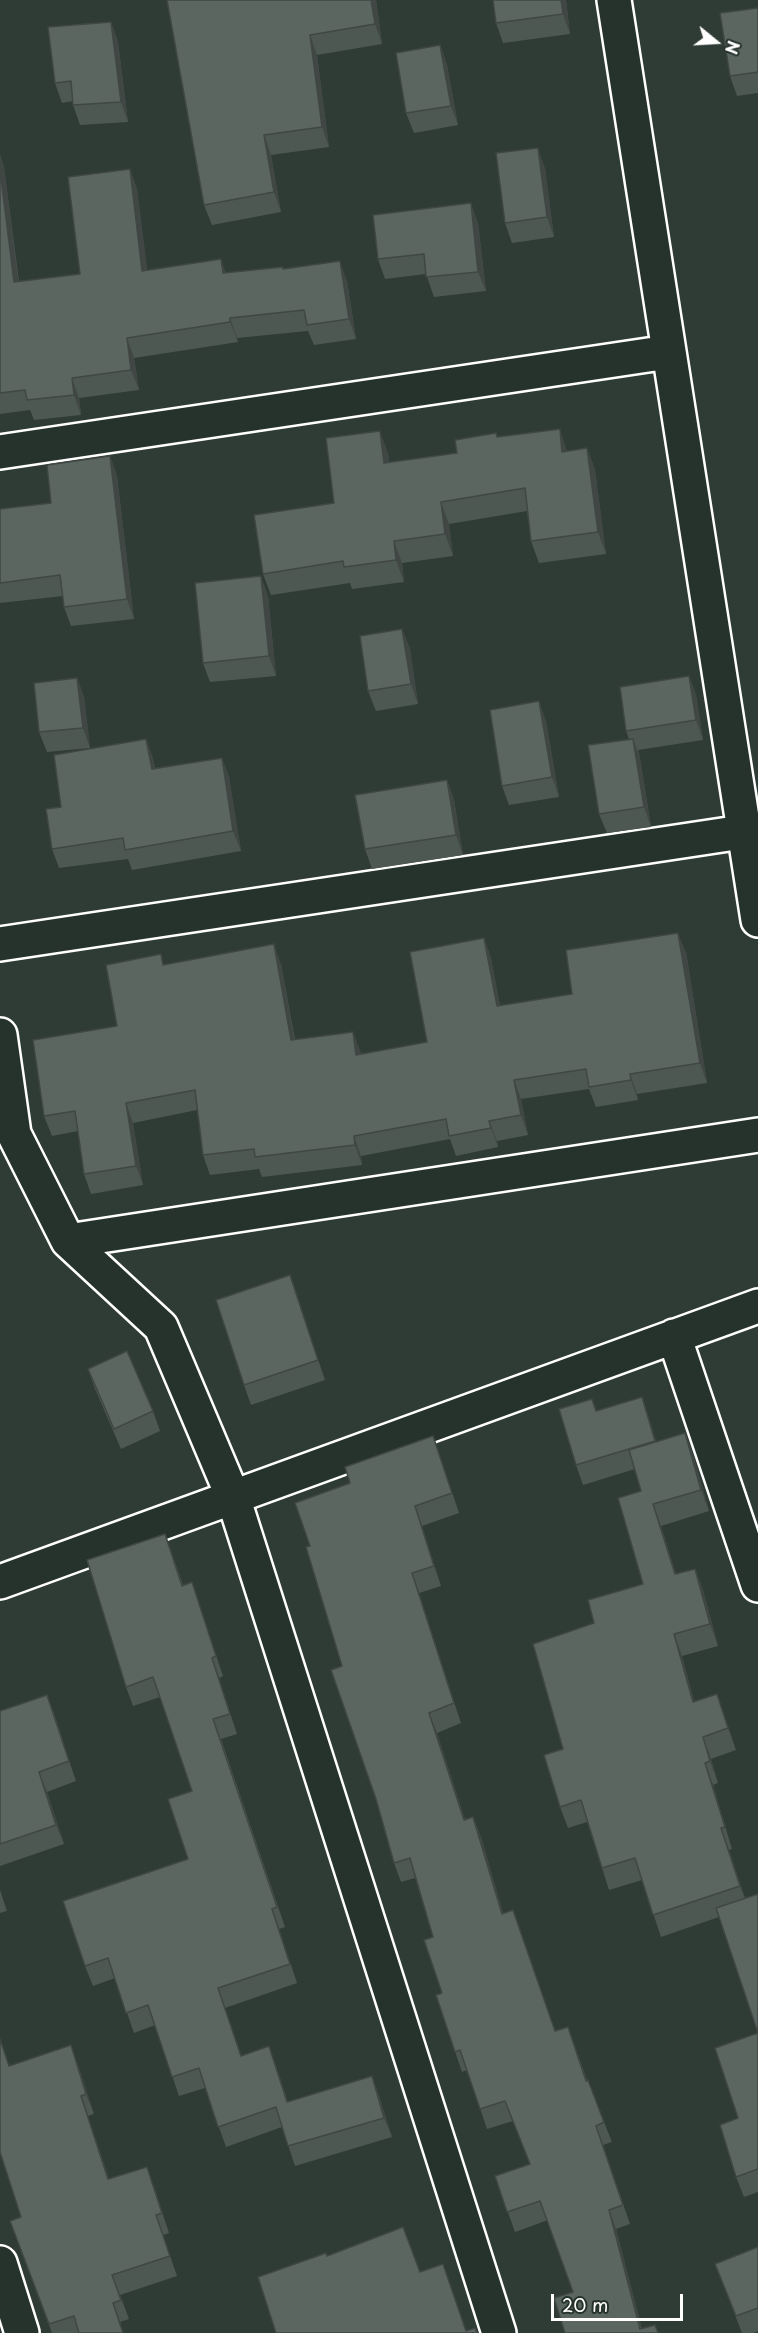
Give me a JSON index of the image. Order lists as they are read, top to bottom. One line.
{"scale_bar":"20 m","north":"right"}
